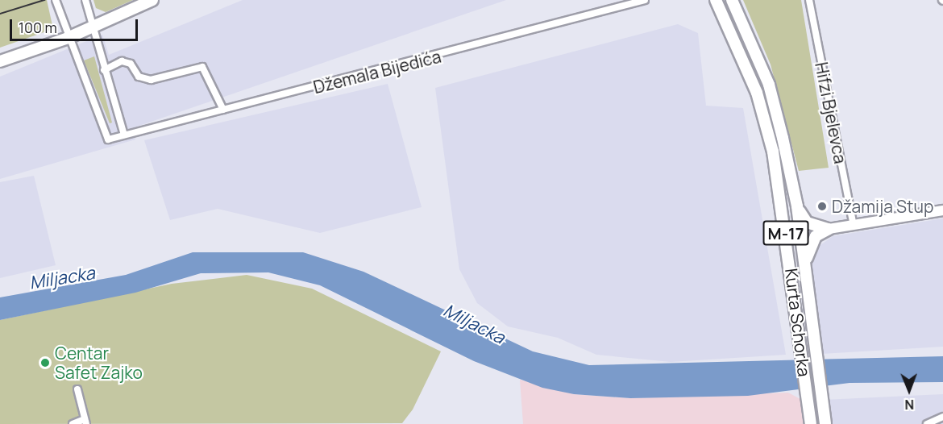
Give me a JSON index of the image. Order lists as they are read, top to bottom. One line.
{"streets":{"main road":["M-17","Kurta Schorka"],"street":["Džemala Bijedića","Hifzi Bjelevca"]},"crossings":[["M-17","Kurta Schorka"]],"water":["Miljacka"],"places":["Džamija Stup","Centar Safet Zajko"],"scale_bar":"100 m","north":"bottom"}
